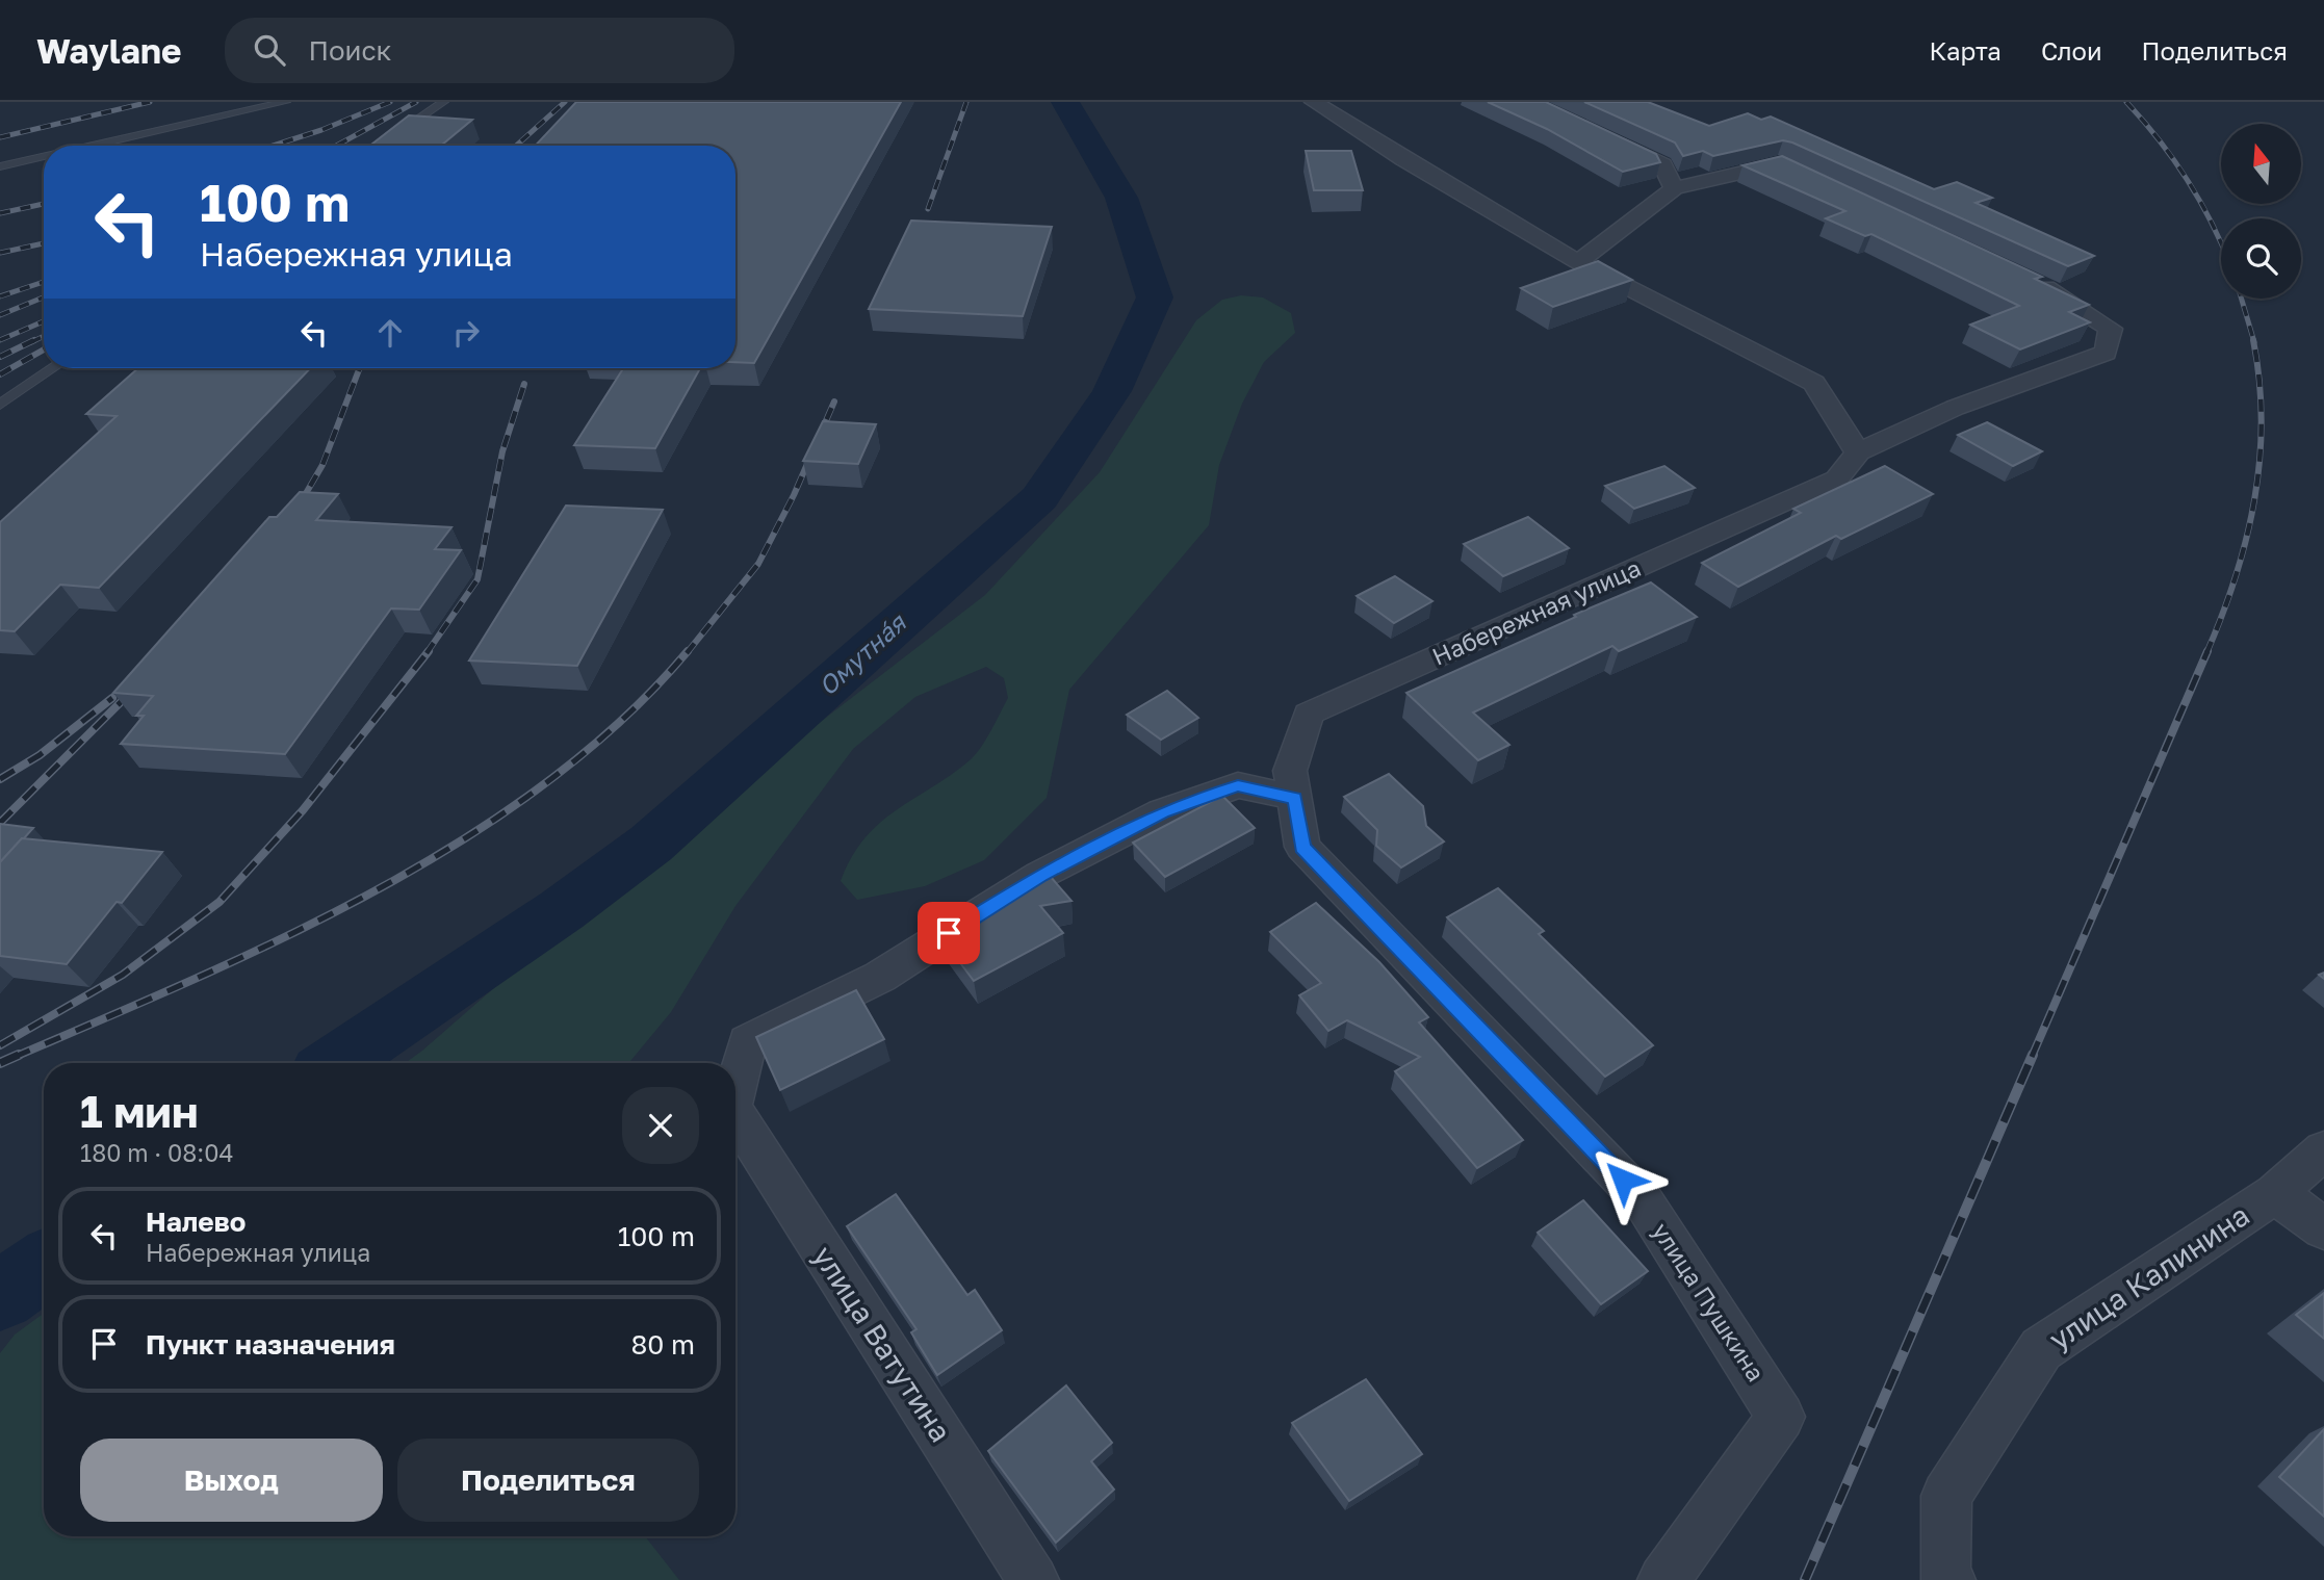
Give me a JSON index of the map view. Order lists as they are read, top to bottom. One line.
{"streets":{"street":["Набережная улица","улица Калинина","улица Пушкина","улица Ватутина"]},"crossings":[["Набережная улица","улица Пушкина"],["Набережная улица","улица Ватутина"],["улица Пушкина","улица Ватутина"]],"water":["Омутна́я"],"north":"top","page":{"header":"Waylane","search":"Поиск","nav":["Карта","Слои","Поделиться"],"turn":["100 m","Набережная улица"],"heading":["1 мин","180 m · 08:04"],"list":[{"name":"Налево","note":"Набережная улица","value":"100 m"},{"name":"Пункт назначения","value":"80 m"}],"buttons":["Выход","Поделиться"]}}
